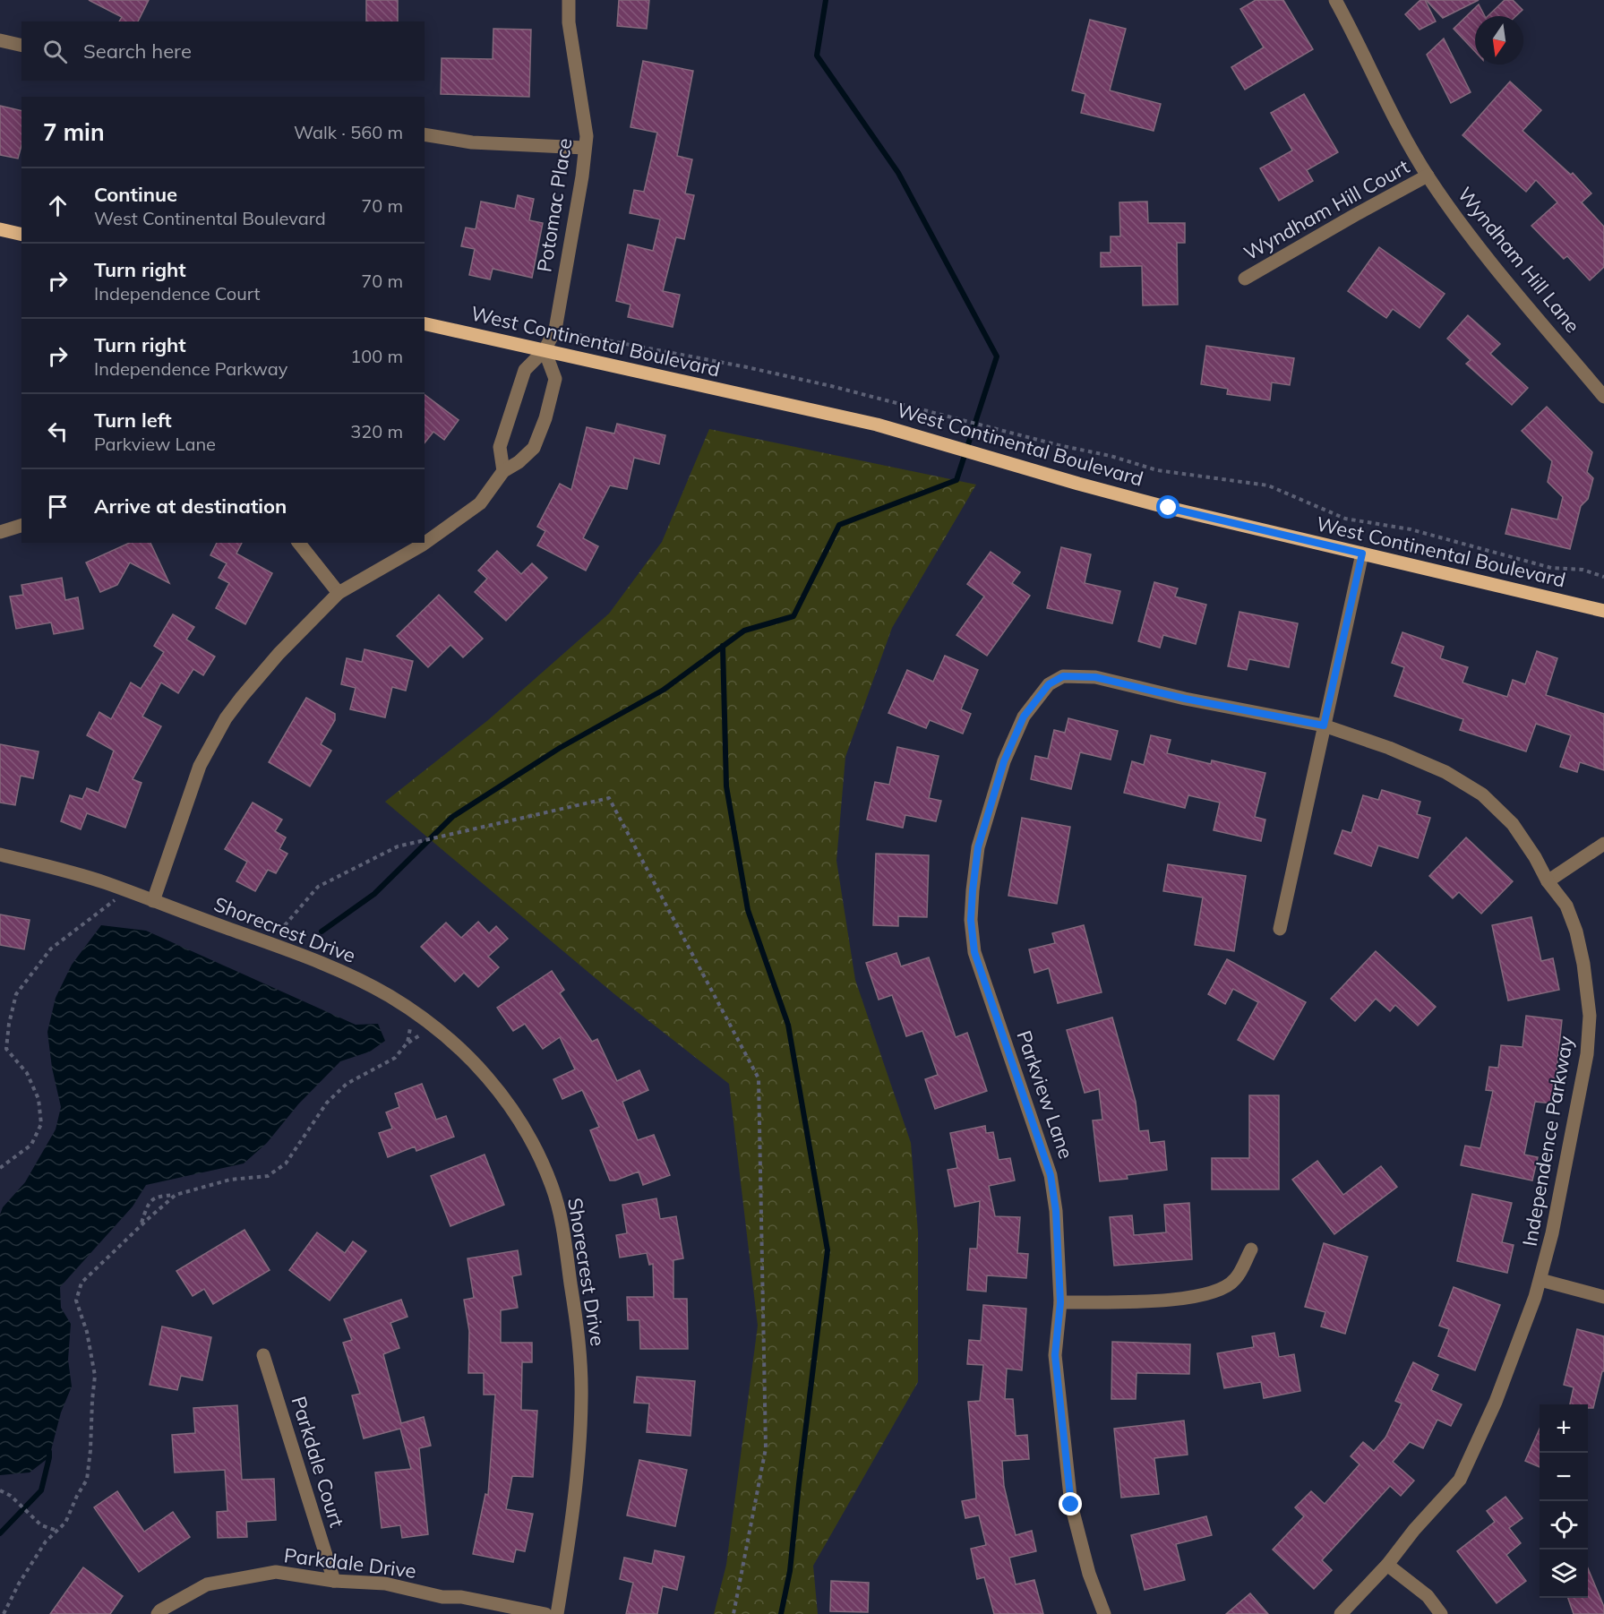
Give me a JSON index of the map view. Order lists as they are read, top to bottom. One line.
{"streets":{"main road":["West Continental Boulevard"],"street":["Potomac Place","Wyndham Hill Court","Wyndham Hill Lane","Shorecrest Drive","Parkview Lane","Independence Parkway","Parkdale Court","Parkdale Drive"]},"crossings":[["Potomac Place","West Continental Boulevard"],["Wyndham Hill Court","Wyndham Hill Lane"],["Parkview Lane","Independence Parkway"],["Parkdale Court","Parkdale Drive"]],"north":"bottom","page":{"search":"Search here","heading":["7 min","Walk · 560 m"],"list":[["Continue","West Continental Boulevard","70 m"],["Turn right","Independence Court","70 m"],["Turn right","Independence Parkway","100 m"],["Turn left","Parkview Lane","320 m"],"Arrive at destination"],"map_buttons":["+","−"]}}
